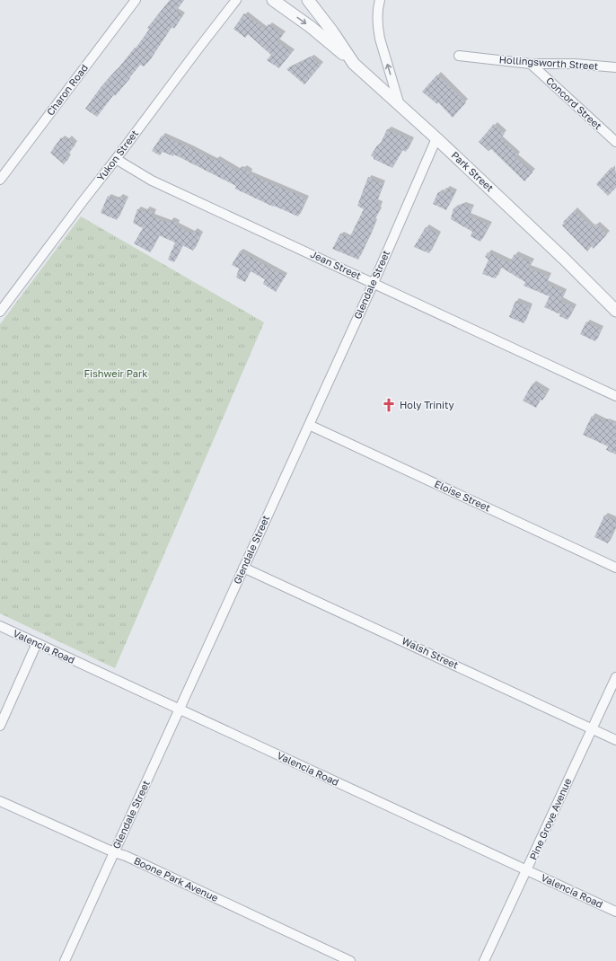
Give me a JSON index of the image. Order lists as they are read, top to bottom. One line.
{"streets":{"street":["Hollingsworth Street","Charon Road","Concord Street","Yukon Street","Park Street","Jean Street","Glendale Street","Eloise Street","Valencia Road","Walsh Street","Pine Grove Avenue","Boone Park Avenue"]},"crossings":[["Hollingsworth Street","Concord Street"],["Yukon Street","Jean Street"],["Park Street","Glendale Street"],["Jean Street","Glendale Street"],["Glendale Street","Eloise Street"],["Glendale Street","Valencia Road"],["Glendale Street","Walsh Street"],["Glendale Street","Boone Park Avenue"],["Valencia Road","Pine Grove Avenue"],["Walsh Street","Pine Grove Avenue"]],"parks":["Fishweir Park"],"places":{"church":["Holy Trinity"]}}
